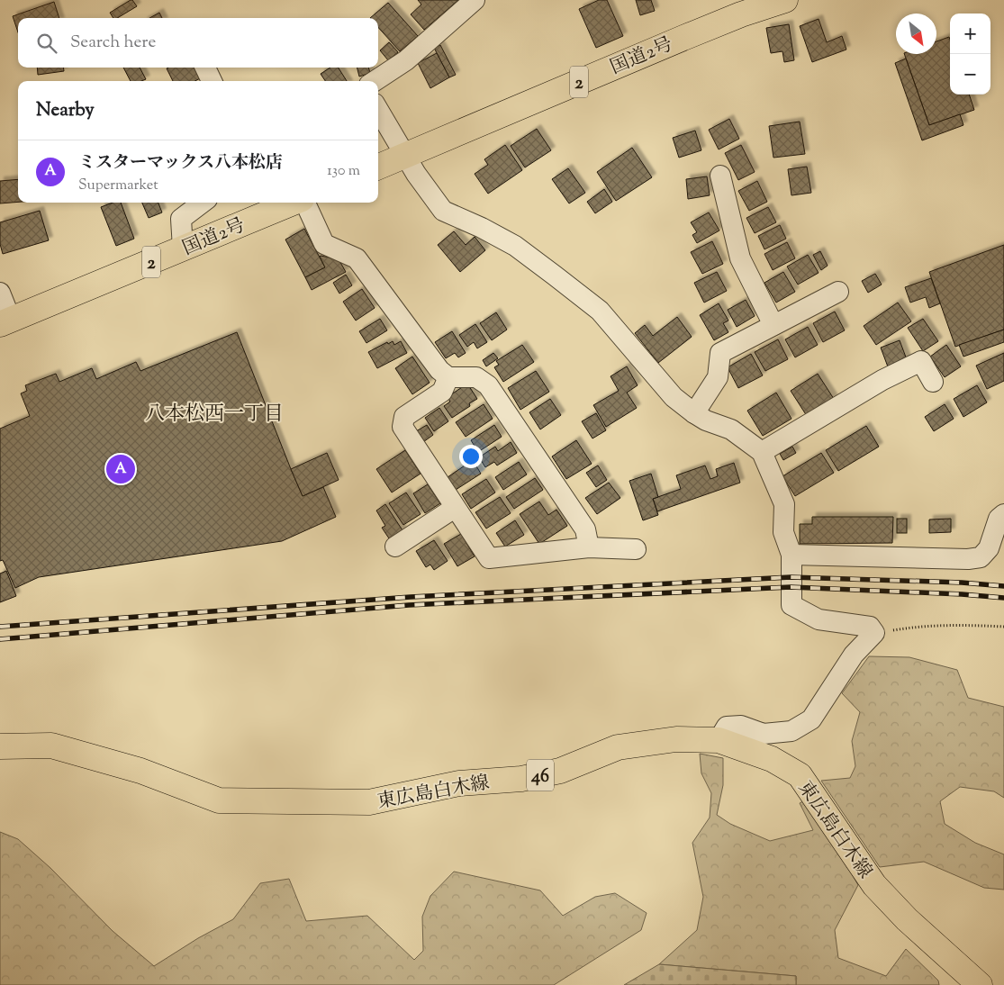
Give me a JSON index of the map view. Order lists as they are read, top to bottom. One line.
{"streets":{"main road":["国道2号","2","46","東広島白木線"]},"districts":["八本松西一丁目"],"north":"bottom right","page":{"map_buttons":["+","−"],"search":"Search here","heading":"Nearby","list":[{"mark":"A","name":"ミスターマックス八本松店","note":"Supermarket","value":"130 m"}],"pins":"A"}}
